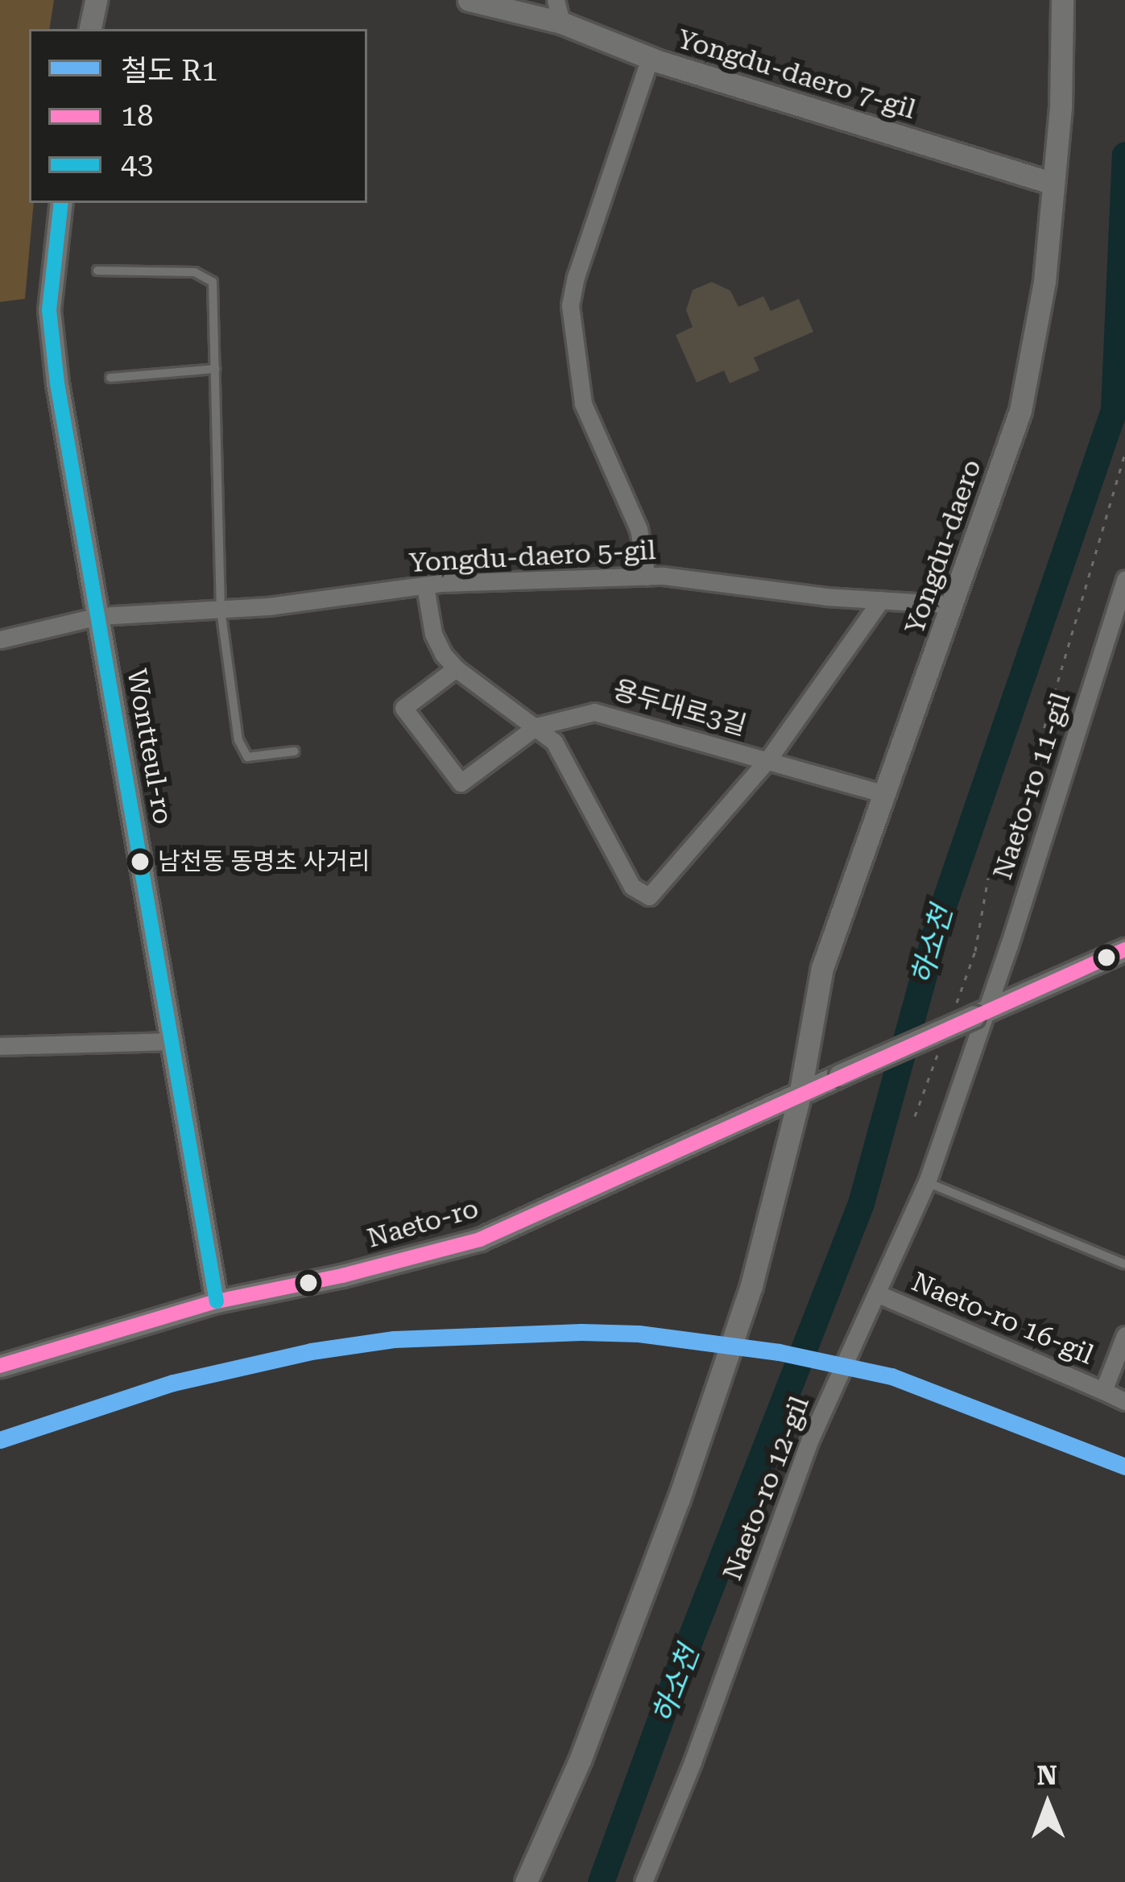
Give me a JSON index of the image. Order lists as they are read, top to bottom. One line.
{"streets":{"street":["Yongdu-daero 7-gil","Yongdu-daero","Yongdu-daero 5-gil","용두대로3길","Wontteul-ro","Naeto-ro 11-gil","Naeto-ro","Naeto-ro 16-gil","Naeto-ro 12-gil"]},"crossings":[["Yongdu-daero 7-gil","Yongdu-daero"],["Yongdu-daero","Yongdu-daero 5-gil"],["Yongdu-daero","용두대로3길"],["Yongdu-daero","Naeto-ro"],["Yongdu-daero 5-gil","Wontteul-ro"],["Wontteul-ro","Naeto-ro"],["Naeto-ro 11-gil","Naeto-ro"],["Naeto-ro 11-gil","Naeto-ro 12-gil"],["Naeto-ro","Naeto-ro 12-gil"],["Naeto-ro 16-gil","Naeto-ro 12-gil"]],"water":["하소천"],"places":["남천동 동명초 사거리"],"lines":["transit line 43","transit line 18","rail line R1"],"legend":["철도 R1","18","43"],"north":"top"}
